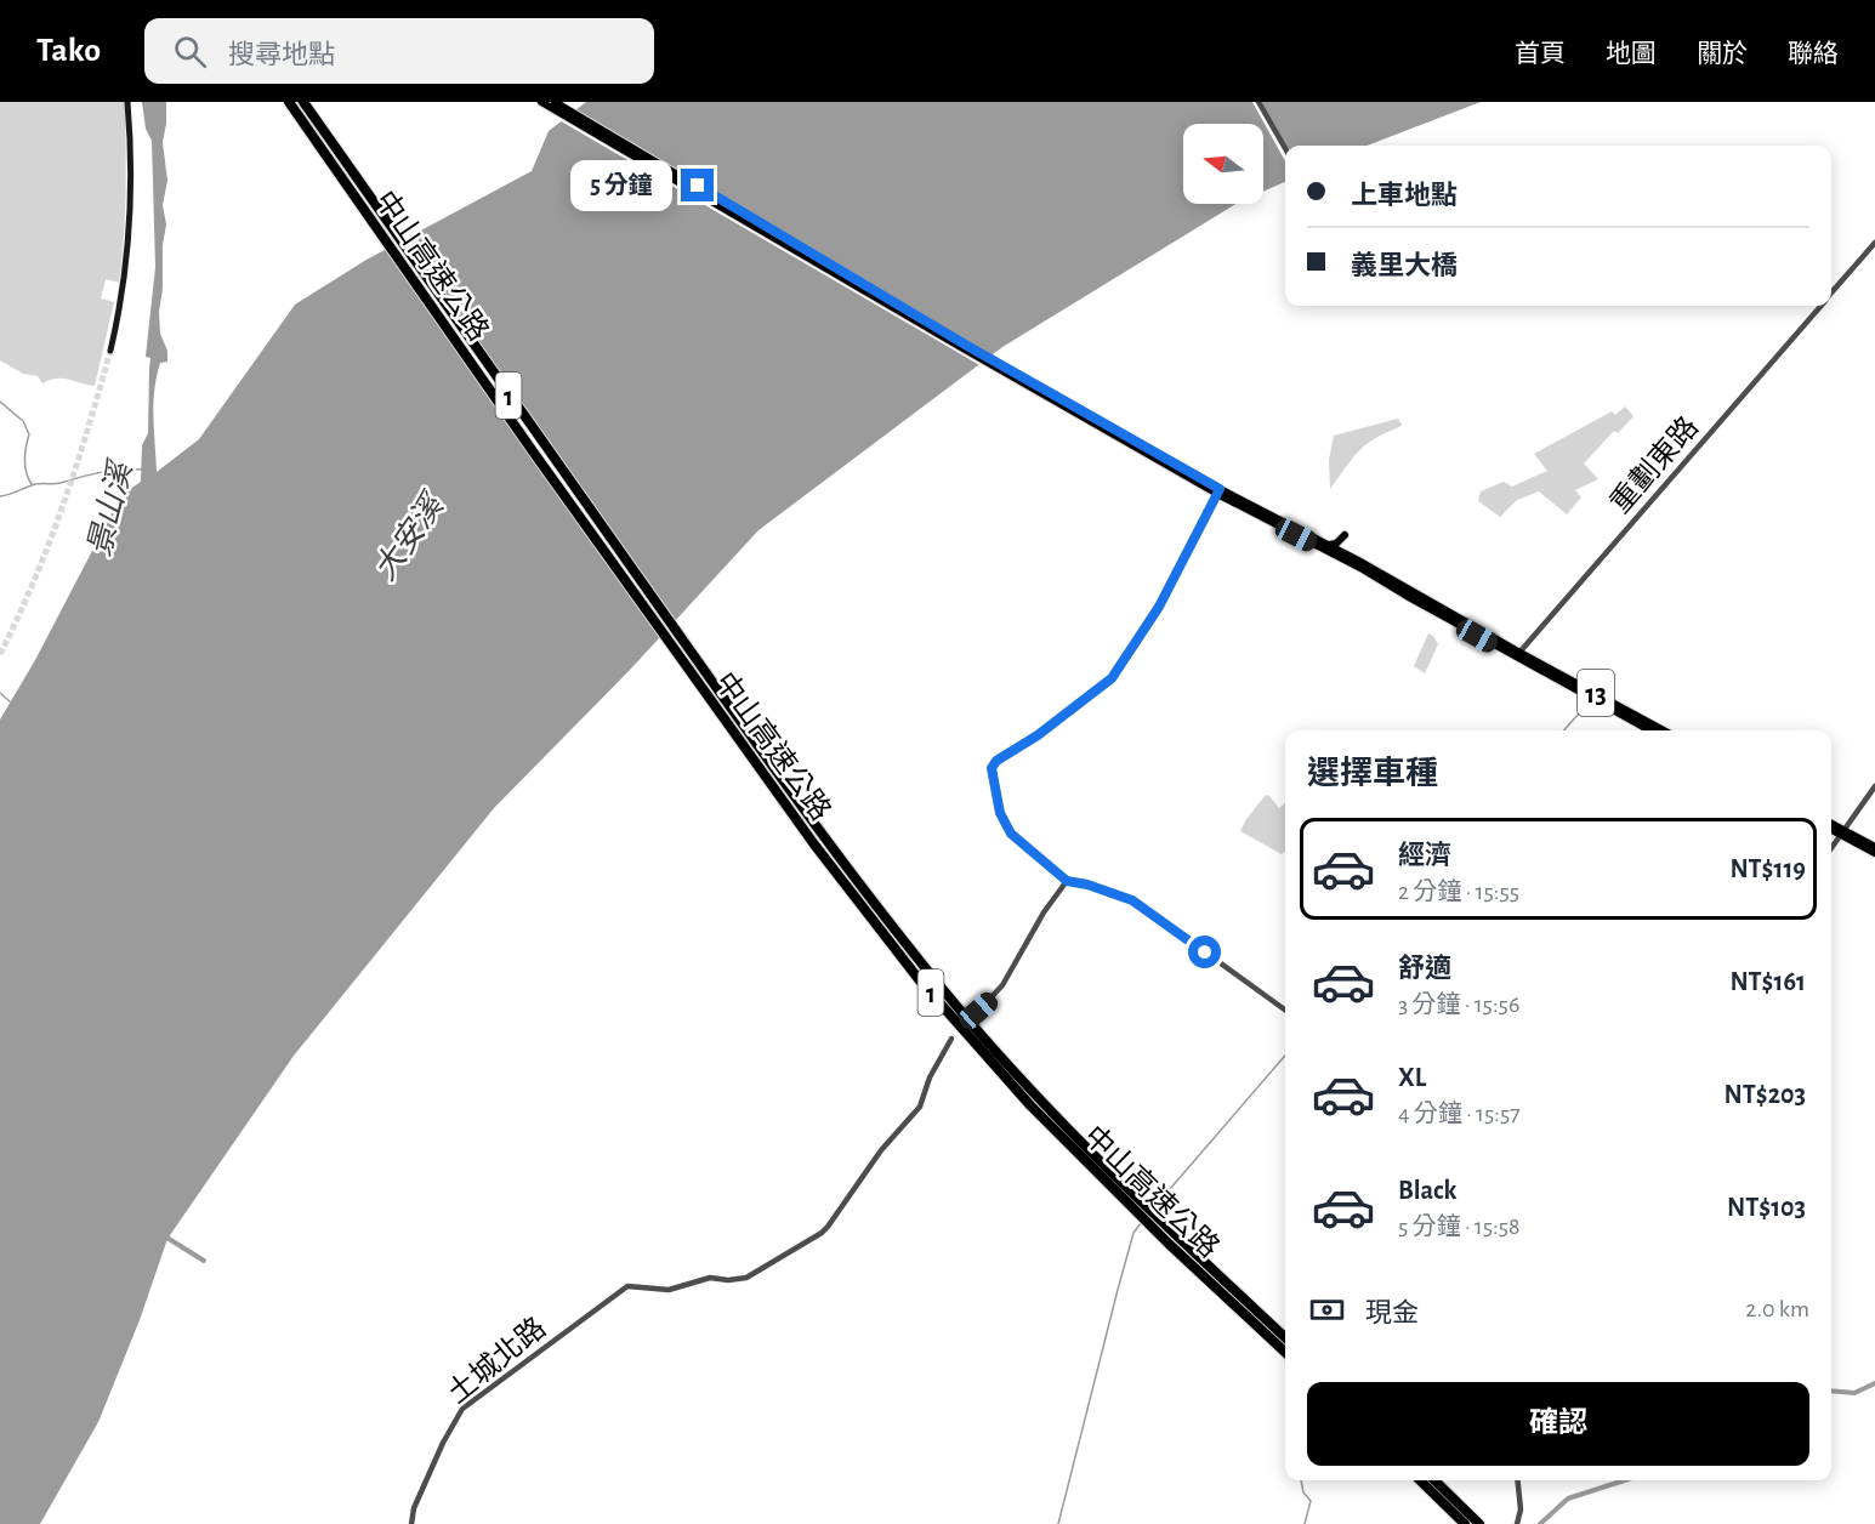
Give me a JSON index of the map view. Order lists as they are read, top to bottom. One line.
{"streets":{"highway":["中山高速公路","1"],"main road":["13"],"street":["重劃東路","土城北路"]},"crossings":[["重劃東路","13"]],"water":["景山溪","大安溪"],"north":"left","page":{"header":"Tako","search":"搜尋地點","nav":["首頁","地圖","關於","聯絡"],"banner":["上車地點","義里大橋"],"bubble":"5 分鐘","heading":"選擇車種","list":[{"name":"經濟","note":"2 分鐘 · 15:55","value":"NT$119"},{"name":"舒適","note":"3 分鐘 · 15:56","value":"NT$161"},{"name":"XL","note":"4 分鐘 · 15:57","value":"NT$203"},{"name":"Black","note":"5 分鐘 · 15:58","value":"NT$103"}],"pay":["現金","2.0 km"],"buttons":"確認"}}
